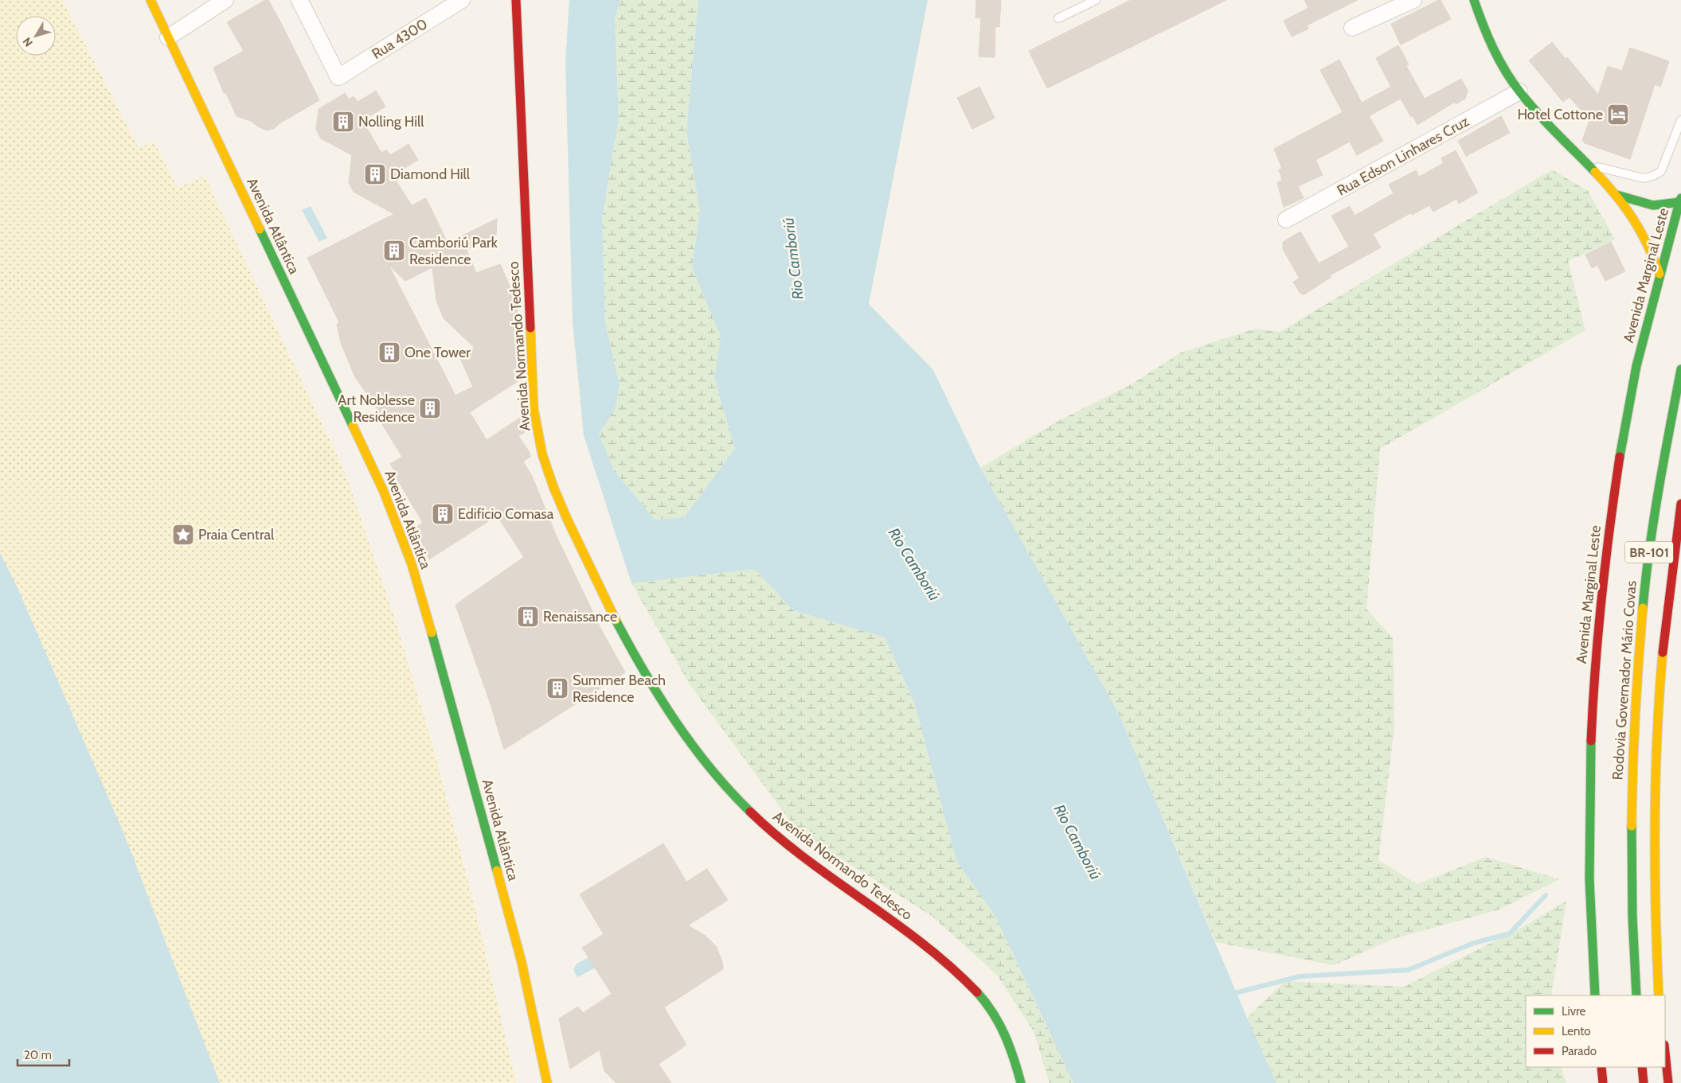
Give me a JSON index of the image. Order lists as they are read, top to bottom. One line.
{"streets":{"main road":["Avenida Atlântica","Avenida Marginal Leste","Avenida Normando Tedesco","BR-101","Rodovia Governador Mário Covas"],"street":["Rua 4300","Rua Edson Linhares Cruz"]},"water":["Rio Camboriú"],"places":{"hotel":["Hotel Cottone"],"building":["Nolling Hill","Diamond Hill","Camboriú Park Residence","One Tower","Art Noblesse Residence","Edifício Comasa","Renaissance","Summer Beach Residence"],"place":["Praia Central"]},"legend":["Livre","Lento","Parado"],"scale_bar":"20 m","north":"bottom left"}
